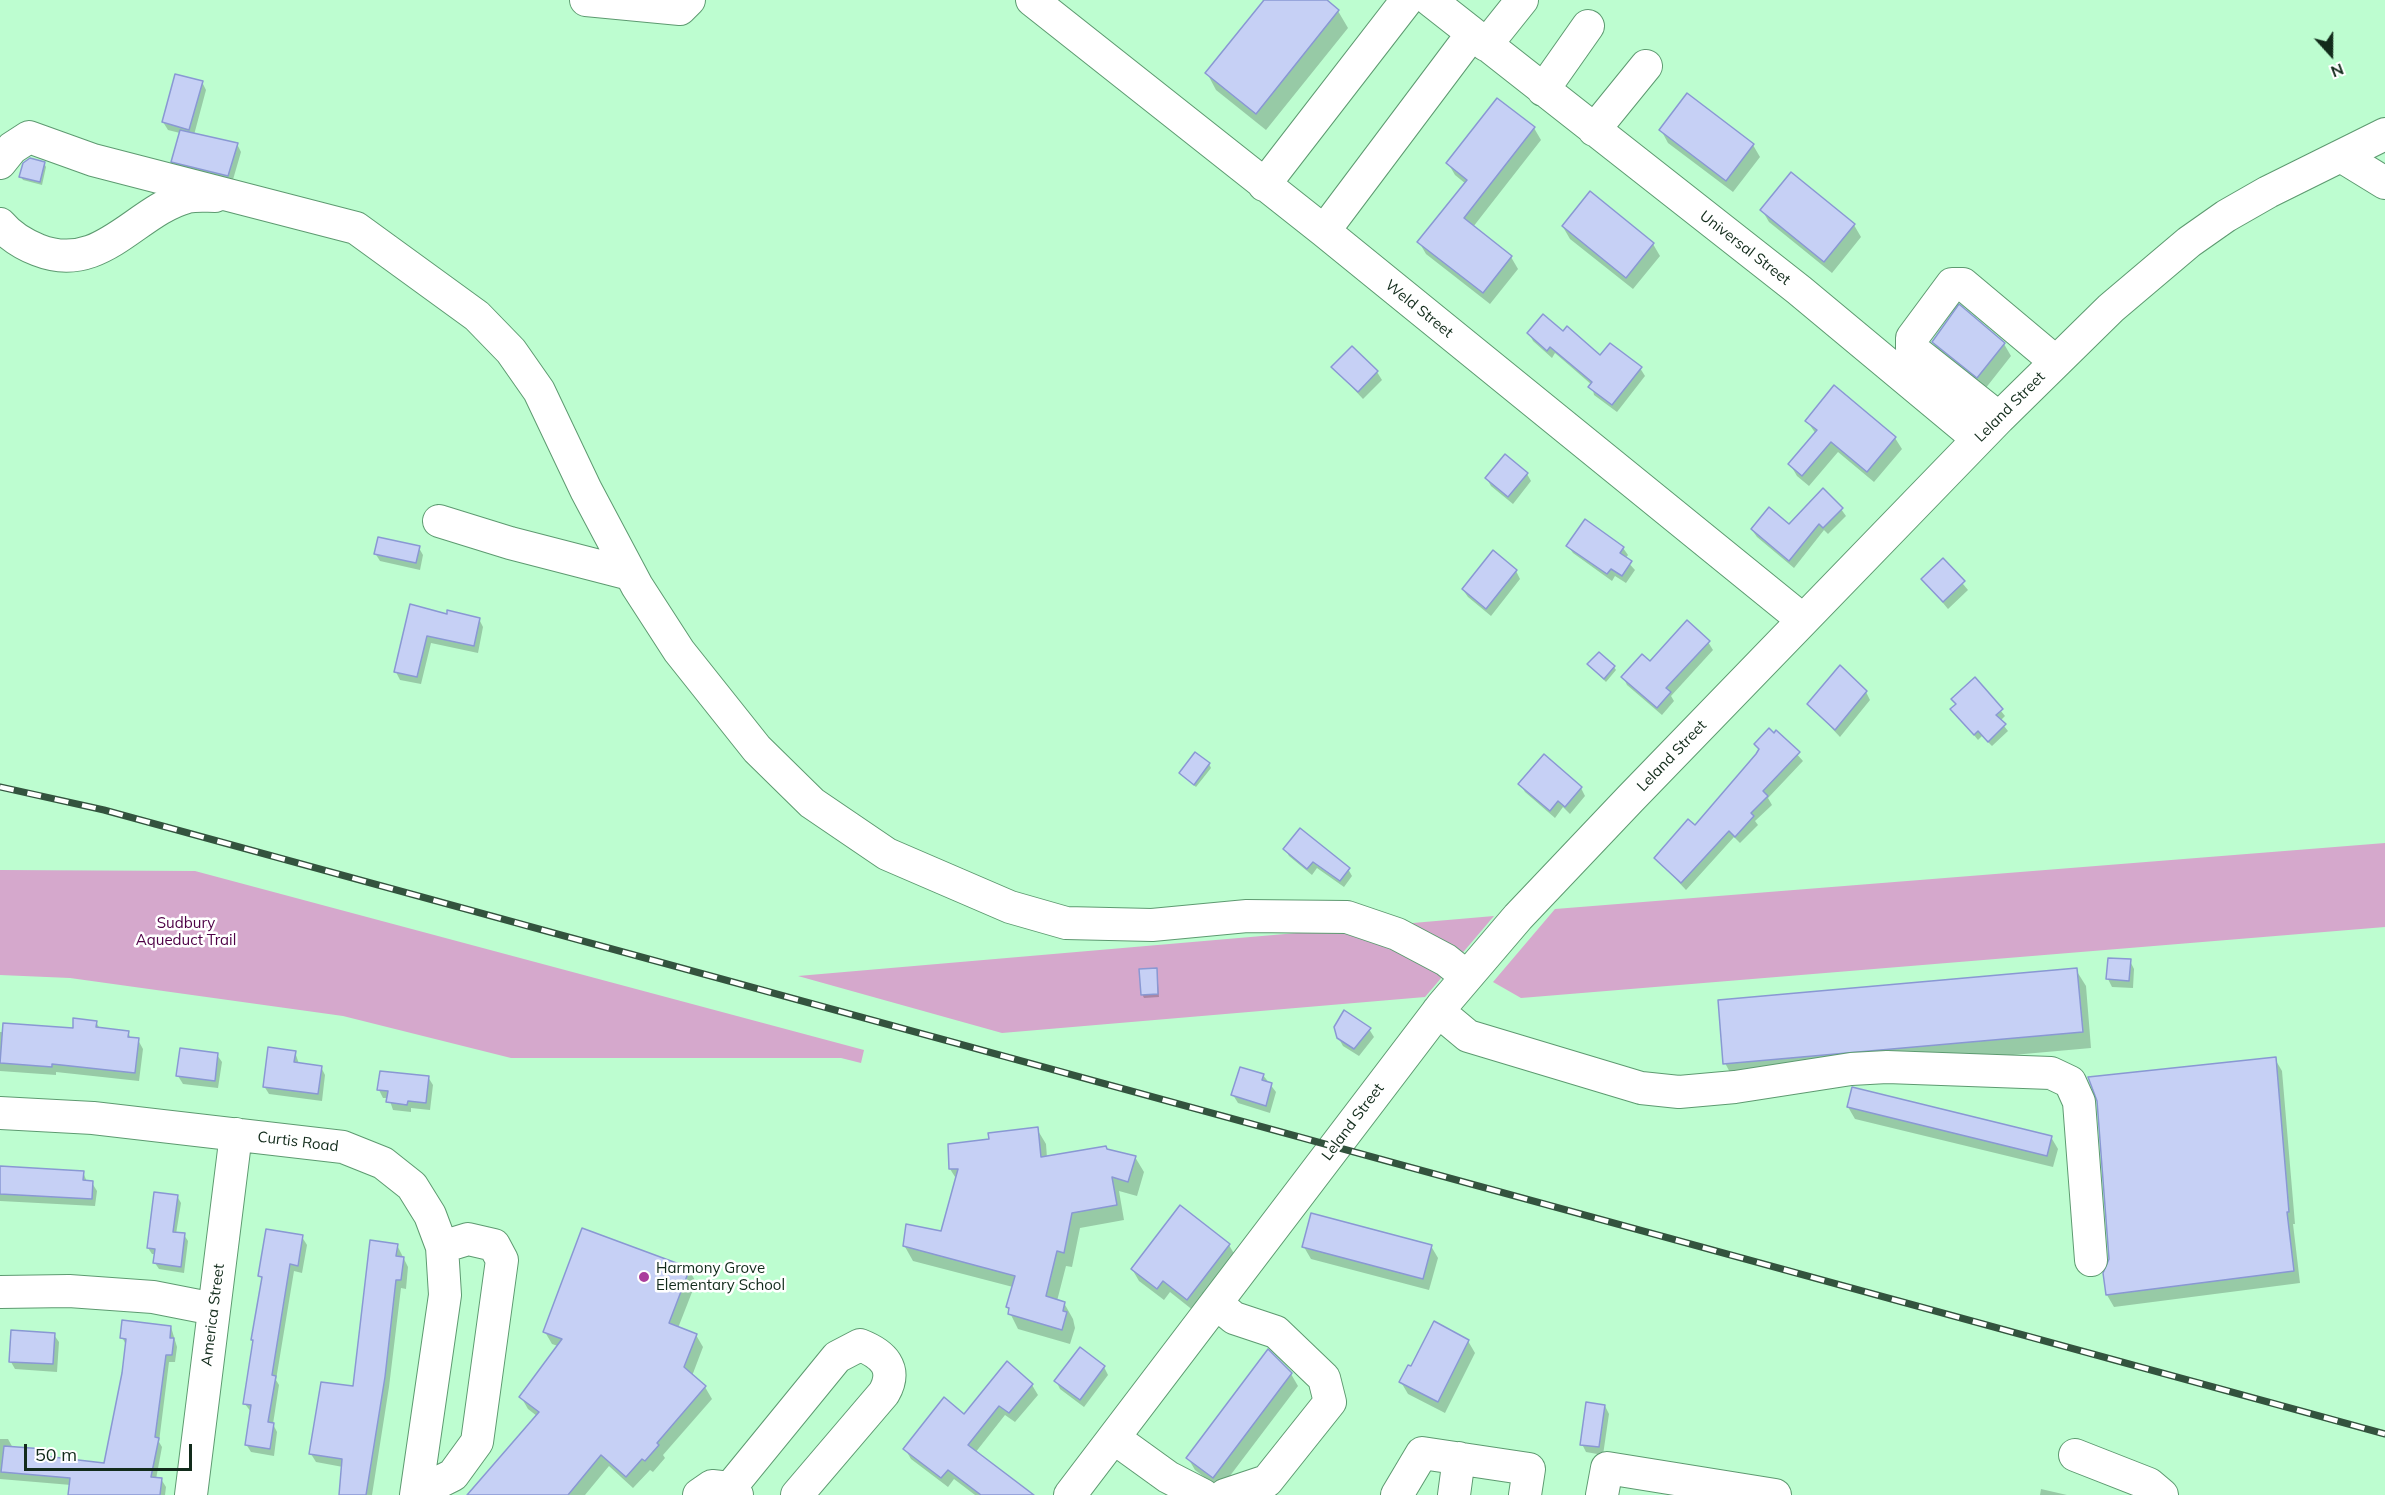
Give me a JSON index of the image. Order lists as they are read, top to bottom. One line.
{"streets":{"street":["Universal Street","Weld Street","Leland Street","Curtis Road","America Street"]},"crossings":[["Universal Street","Leland Street"],["Weld Street","Leland Street"],["Curtis Road","America Street"]],"parks":["Sudbury Aqueduct Trail"],"places":["Harmony Grove Elementary School"],"scale_bar":"50 m","north":"bottom"}
